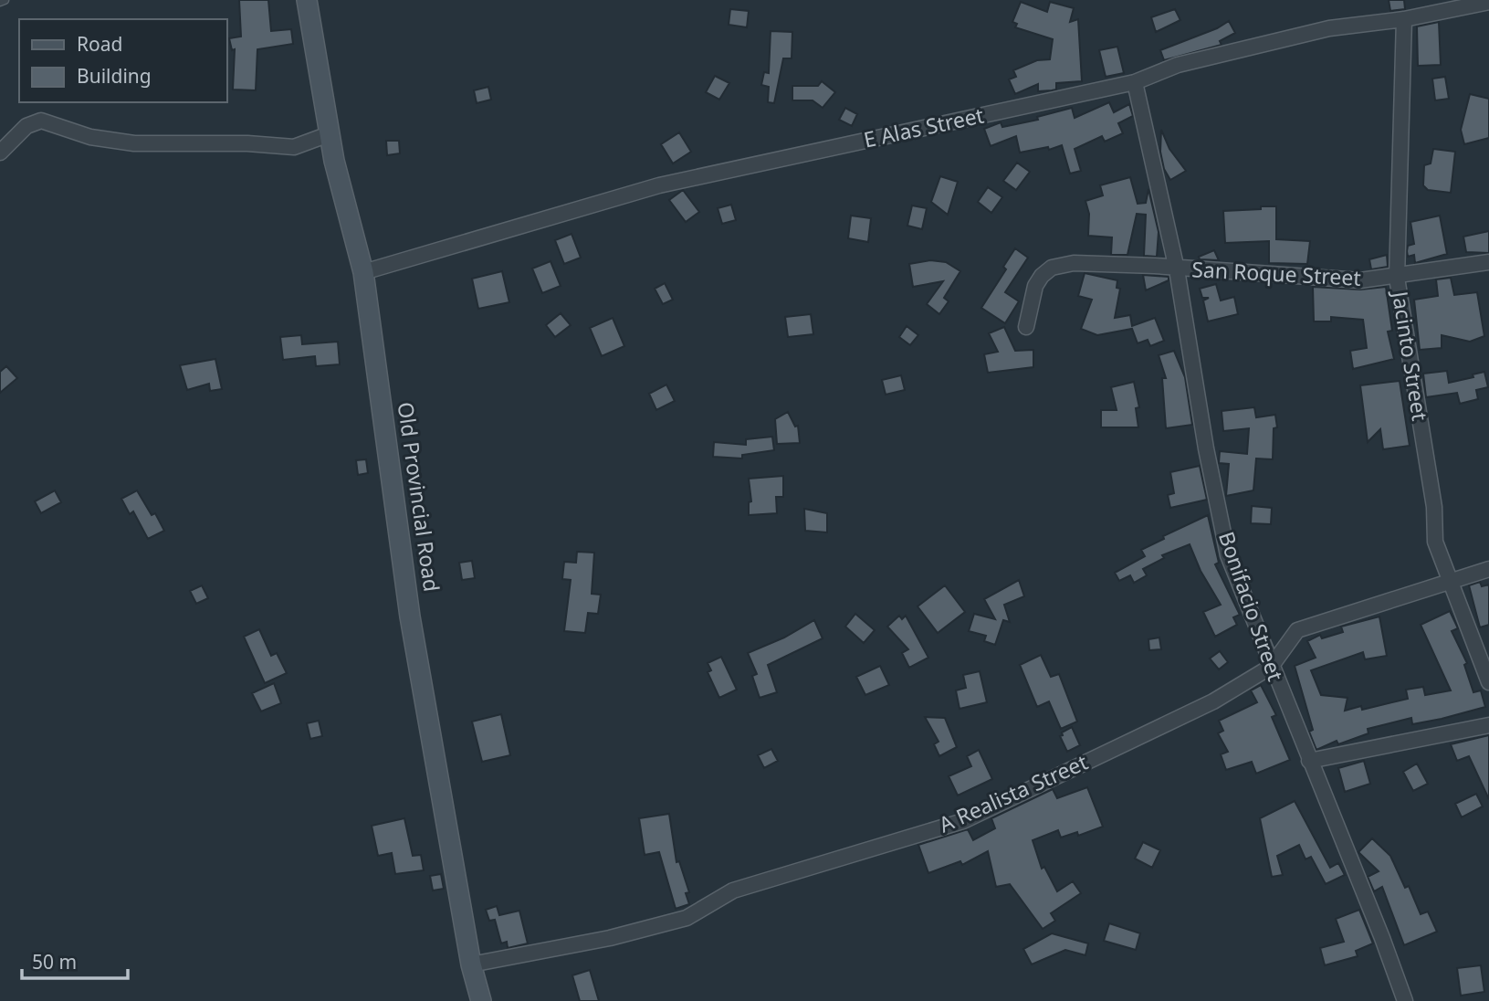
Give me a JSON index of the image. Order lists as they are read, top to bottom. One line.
{"streets":{"main road":["Old Provincial Road"],"street":["E Alas Street","San Roque Street","Jacinto Street","Bonifacio Street","A Realista Street"]},"crossings":[["E Alas Street","Jacinto Street"],["E Alas Street","Old Provincial Road"],["E Alas Street","Bonifacio Street"],["San Roque Street","Jacinto Street"],["San Roque Street","Bonifacio Street"],["Jacinto Street","A Realista Street"],["Old Provincial Road","A Realista Street"],["Bonifacio Street","A Realista Street"]],"legend":["Road","Building"],"scale_bar":"50 m"}
